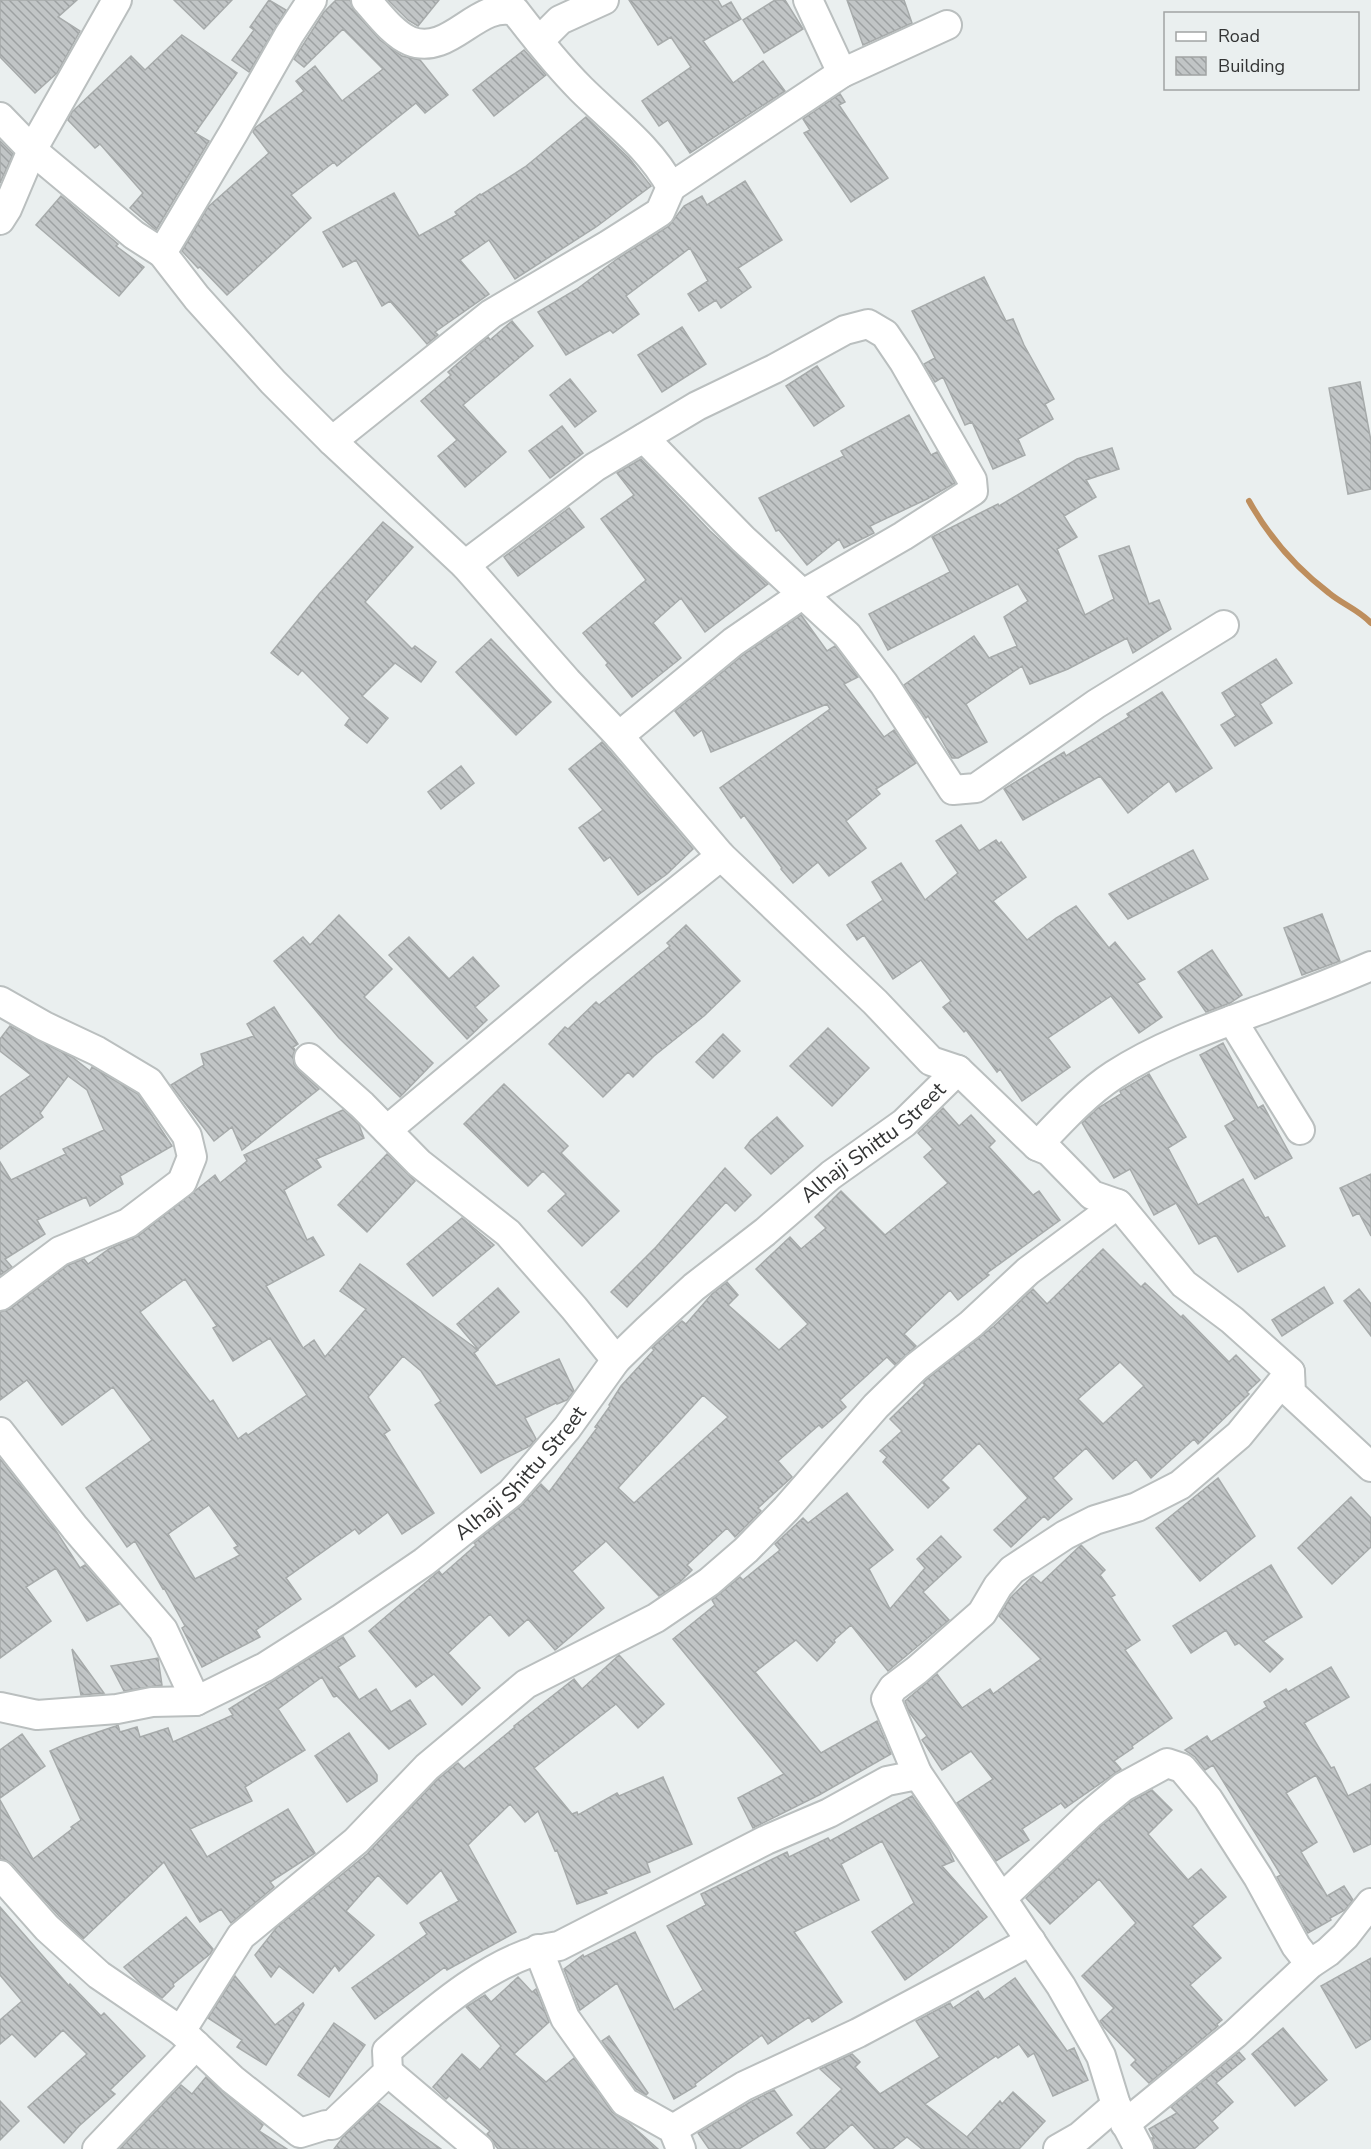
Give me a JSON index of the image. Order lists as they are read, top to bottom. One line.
{"streets":{"street":["Alhaji Shittu Street"]},"legend":["Road","Building"]}
